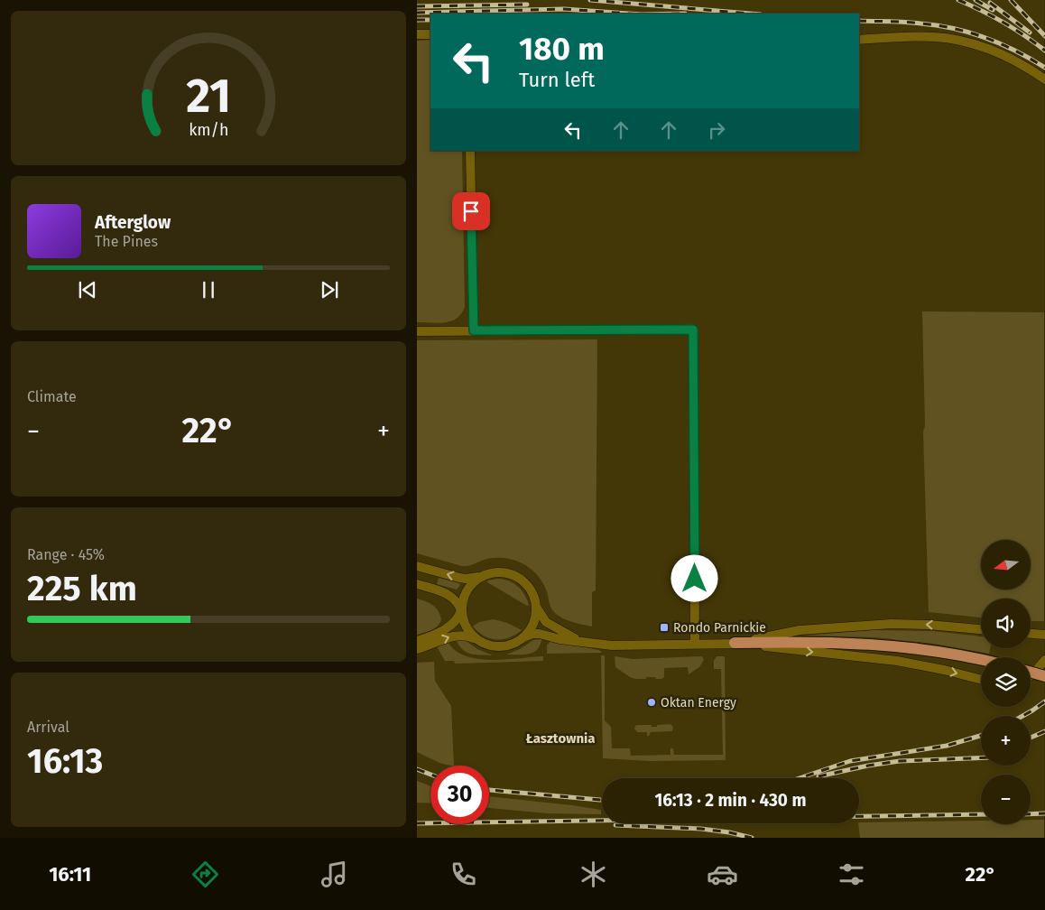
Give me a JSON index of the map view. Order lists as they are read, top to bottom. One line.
{"districts":["Łasztownia"],"places":{"transit":["Rondo Parnickie"],"other":["Oktan Energy"]},"north":"left","page":{"turn":["180 m","Turn left"],"song":["Afterglow","The Pines"],"tile":["Climate",["Range · 45%","225 km"],["Arrival","16:13"]],"heat":["−","22°","+"],"map_buttons":["+","−"],"limit":"30","trip":"16:13 · 2 min · 430 m","tabs":["16:11","22°"],"gauge":["21","km/h"]}}
